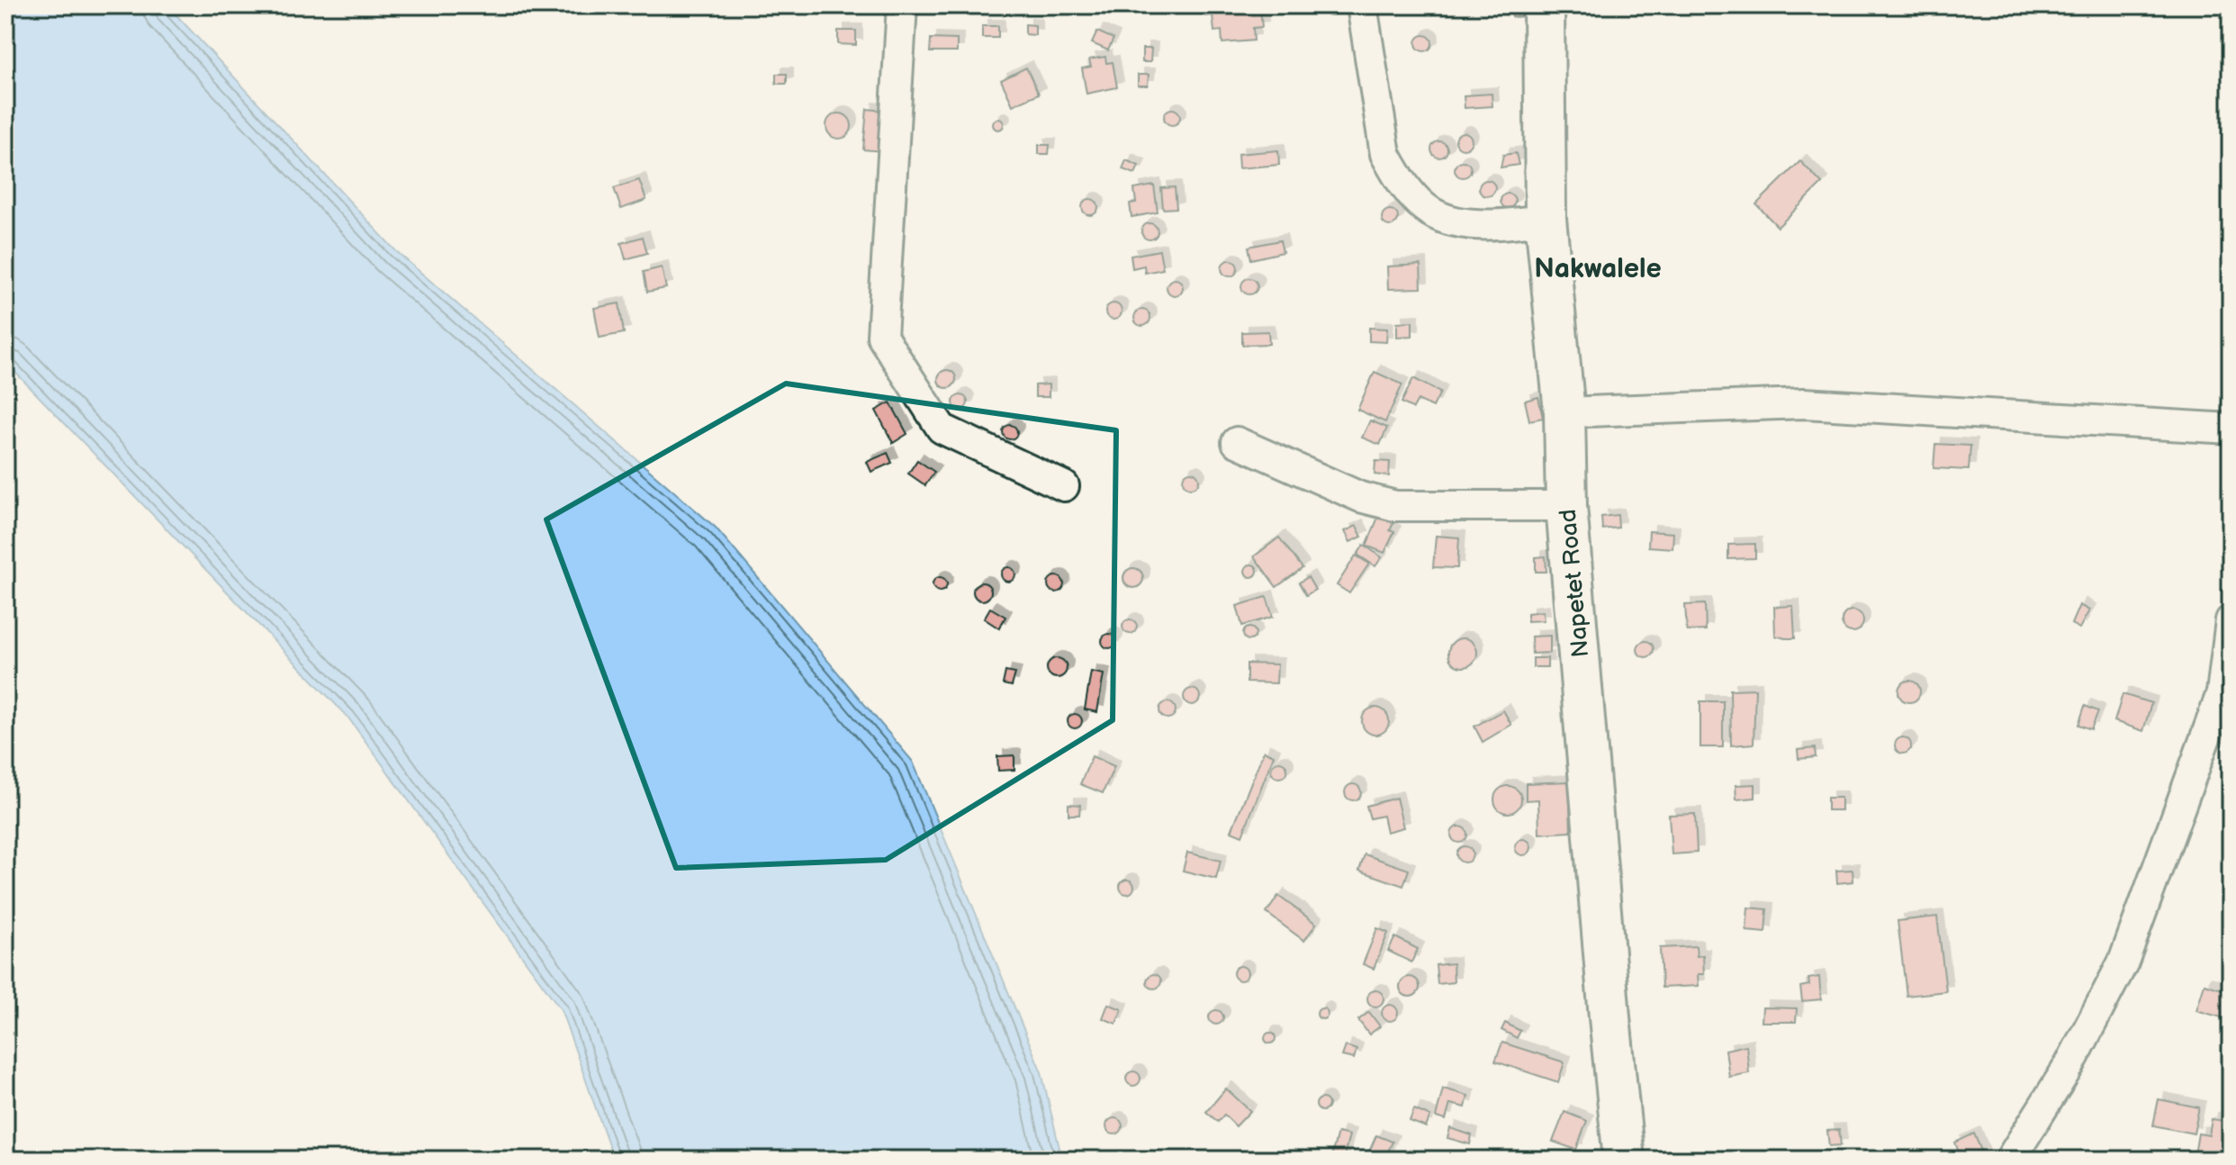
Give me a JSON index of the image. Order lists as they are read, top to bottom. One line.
{"streets":{"main road":["Napetet Road"]},"districts":["Nakwalele"]}
